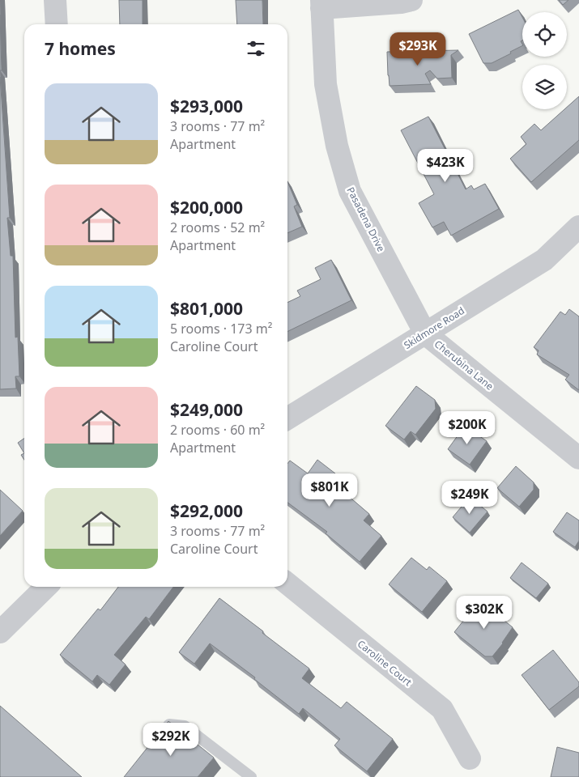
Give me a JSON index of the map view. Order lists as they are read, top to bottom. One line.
{"streets":{"street":["Pasadena Drive","Skidmore Road","Cherubina Lane","Caroline Court"]},"crossings":[["Pasadena Drive","Skidmore Road"],["Pasadena Drive","Cherubina Lane"],["Skidmore Road","Cherubina Lane"]],"page":{"heading":"7 homes","price":["$293K","$423K","$200K","$801K","$249K","$302K","$292K"],"list":[{"name":"$293,000","note":"3 rooms · 77 m² · Apartment"},{"name":"$200,000","note":"2 rooms · 52 m² · Apartment"},{"name":"$801,000","note":"5 rooms · 173 m² · Caroline Court"},{"name":"$249,000","note":"2 rooms · 60 m² · Apartment"},{"name":"$292,000","note":"3 rooms · 77 m² · Caroline Court"}]}}
